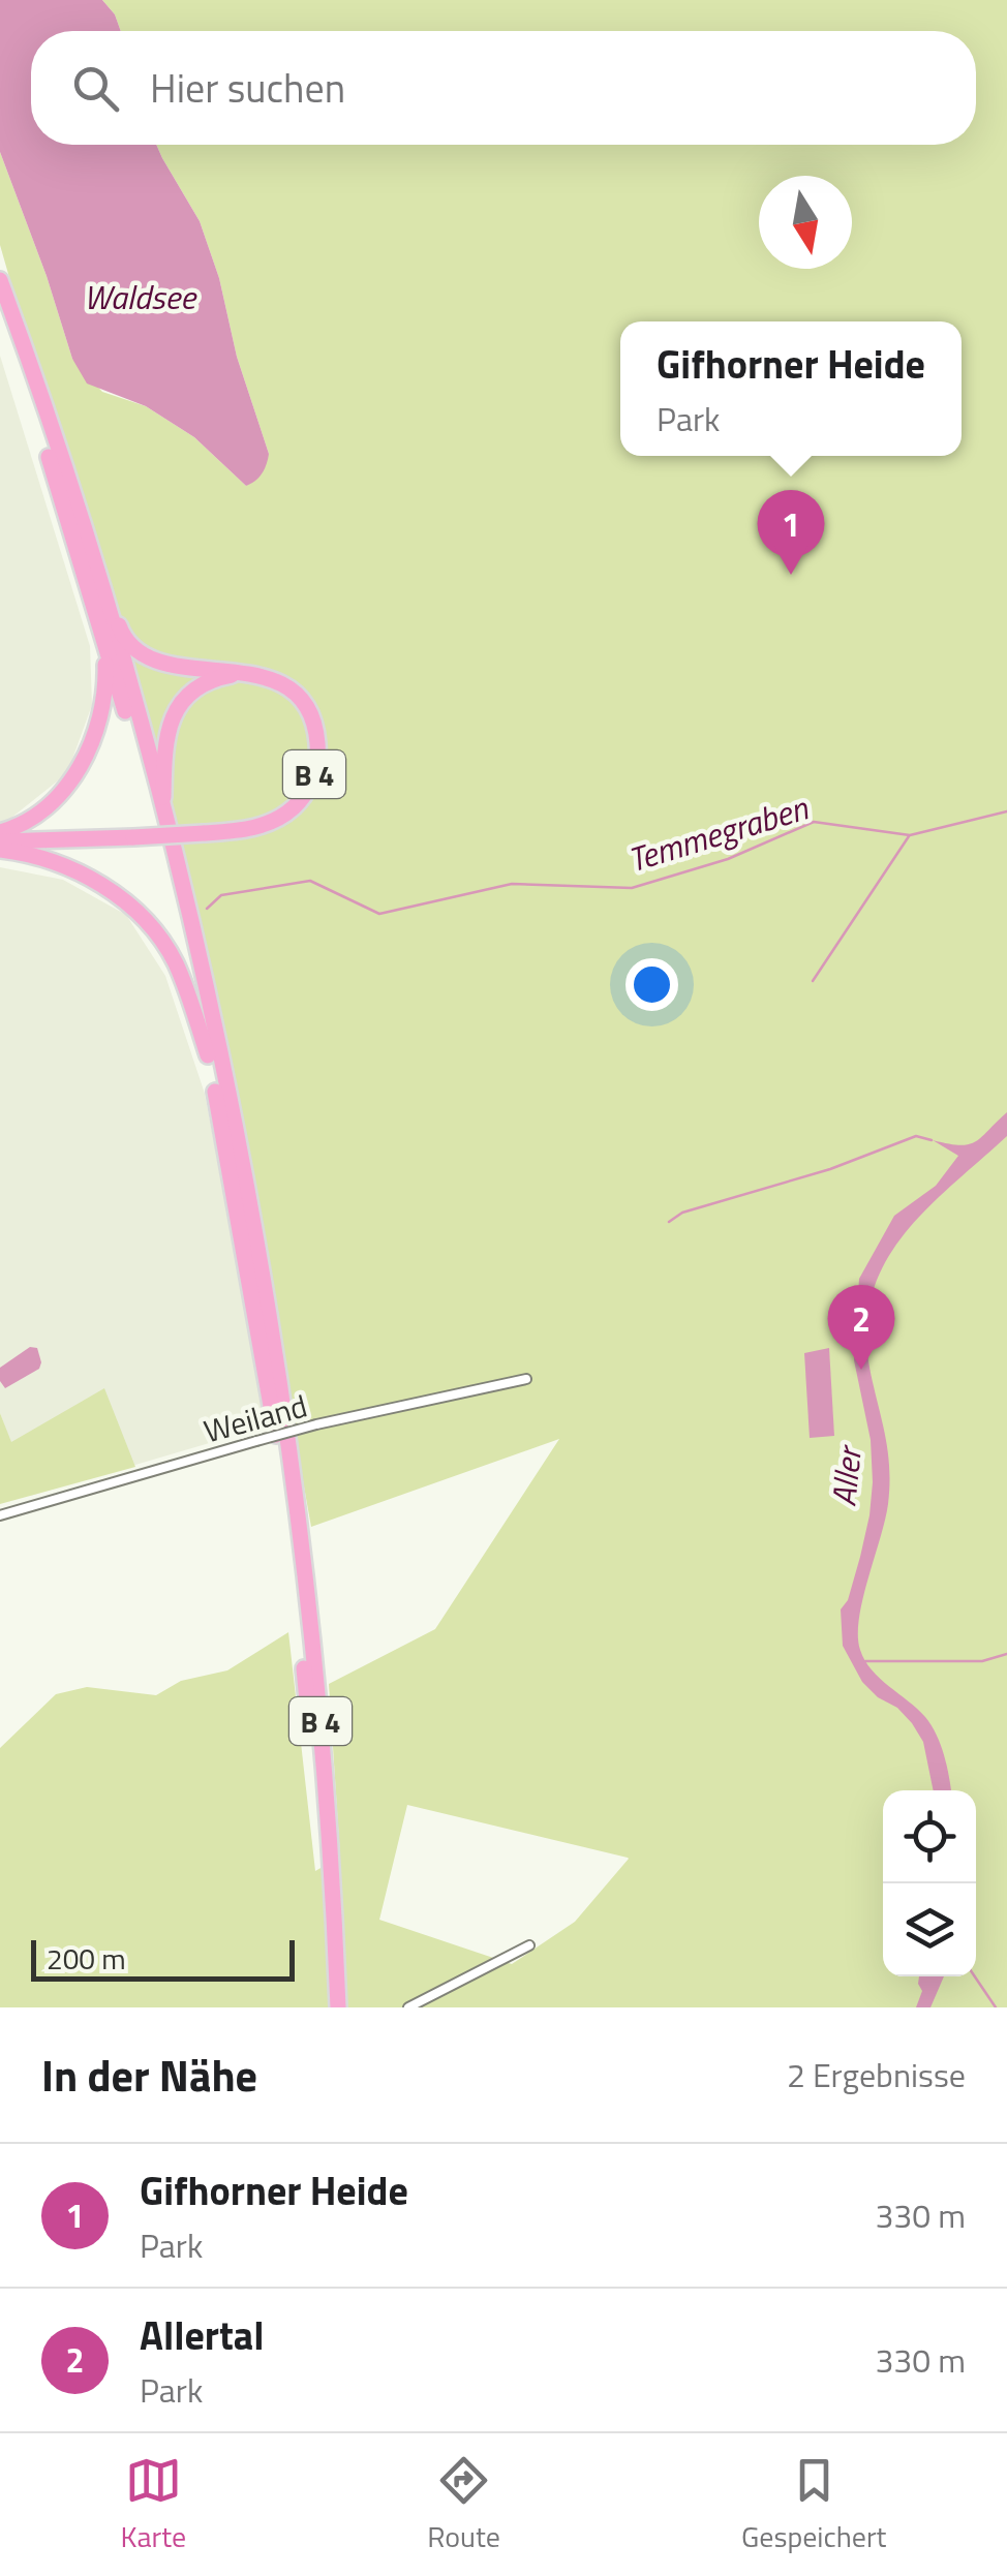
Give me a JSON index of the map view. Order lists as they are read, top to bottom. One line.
{"streets":{"highway":["B 4"],"street":["Weiland"]},"water":["Waldsee","Temmegraben","Aller"],"scale_bar":"200 m","north":"bottom","page":{"search":"Hier suchen","popup":["Gifhorner Heide","Park"],"pins":["1","2"],"scale":"200 m","heading":["In der Nähe","2 Ergebnisse"],"list":[{"mark":"1","name":"Gifhorner Heide","note":"Park","value":"330 m"},{"mark":"2","name":"Allertal","note":"Park","value":"330 m"}],"nav":["Karte","Route","Gespeichert"]}}
